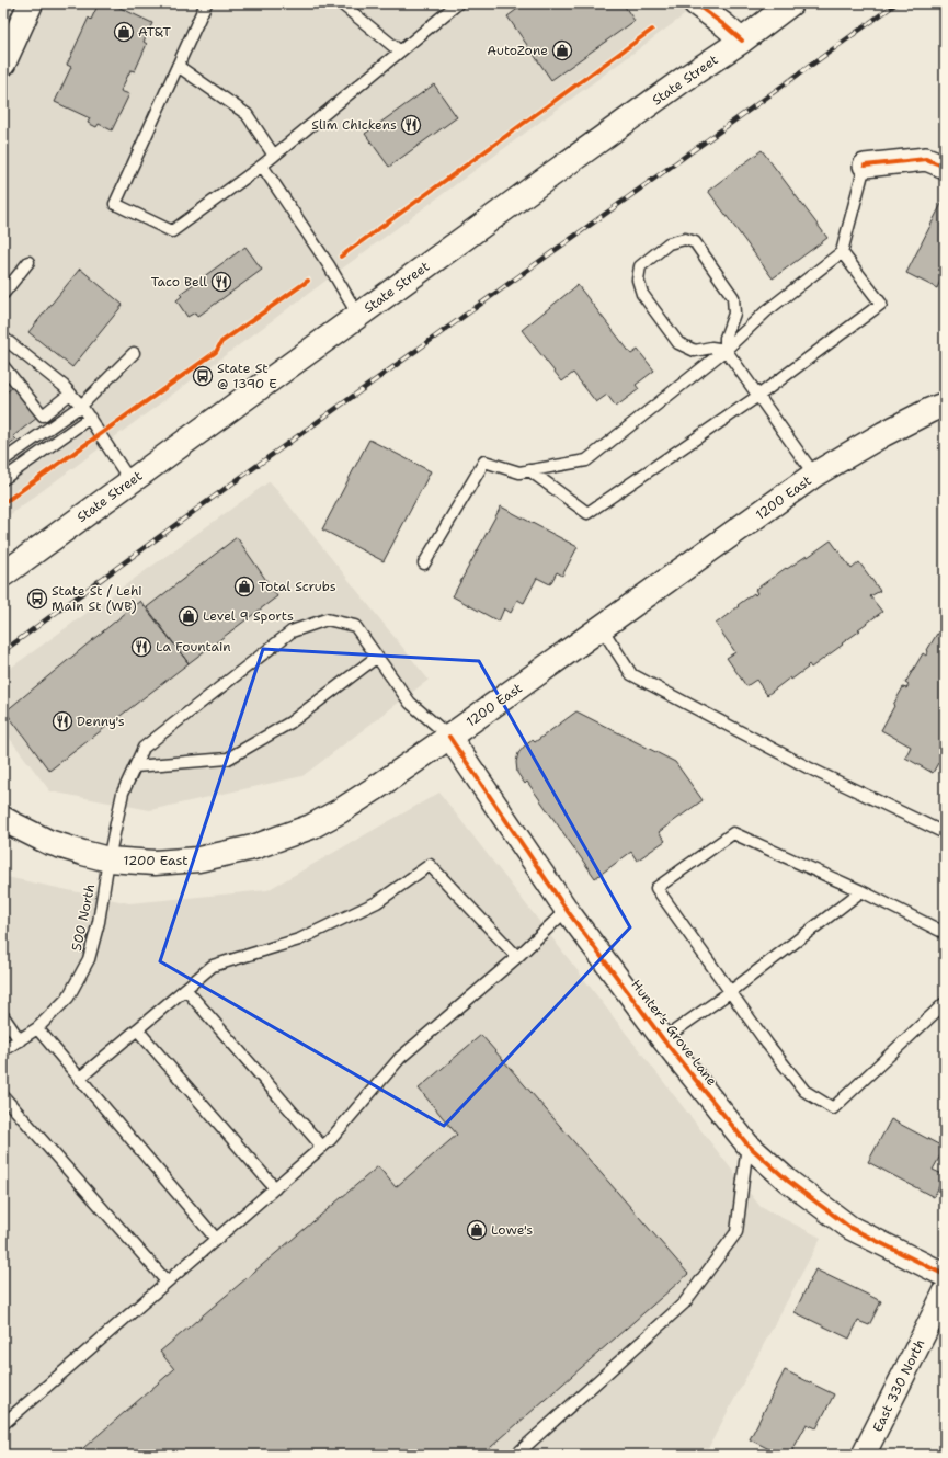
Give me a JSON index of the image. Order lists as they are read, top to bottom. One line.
{"streets":{"main road":["State Street","1200 East"],"street":["Hunter's Grove Lane","East 330 North"],"lane":["500 North"]},"crossings":[["1200 East","500 North"],["1200 East","Hunter's Grove Lane"],["500 North","Hunter's Grove Lane"]],"places":{"shop":["AT&T","AutoZone","Total Scrubs","Level 9 Sports","Lowe's"],"restaurant":["Slim Chickens","Taco Bell","La Fountain","Denny's"],"bus stop":["State St @ 1390 E","State St / Lehi Main St (WB)"]}}
